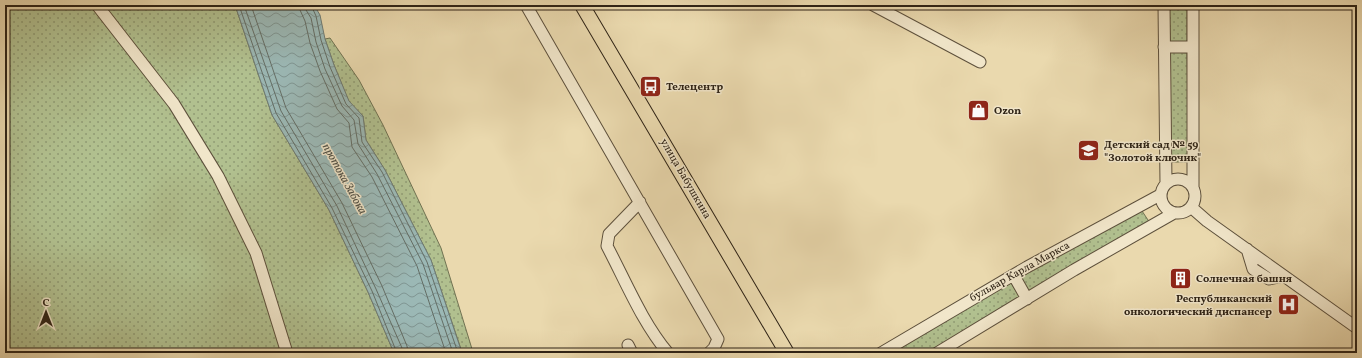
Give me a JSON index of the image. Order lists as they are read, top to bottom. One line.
{"streets":{"main road":["улица Бабушкина"],"street":["бульвар Карла Маркса"]},"water":["протока Забока"],"places":{"bus stop":["Телецентр"],"shop":["Ozon"],"school or university":["Детский сад № 59 \"Золотой ключик\""],"building":["Солнечная башня"],"hospital":["Республиканский онкологический диспансер"]},"north":"top"}
